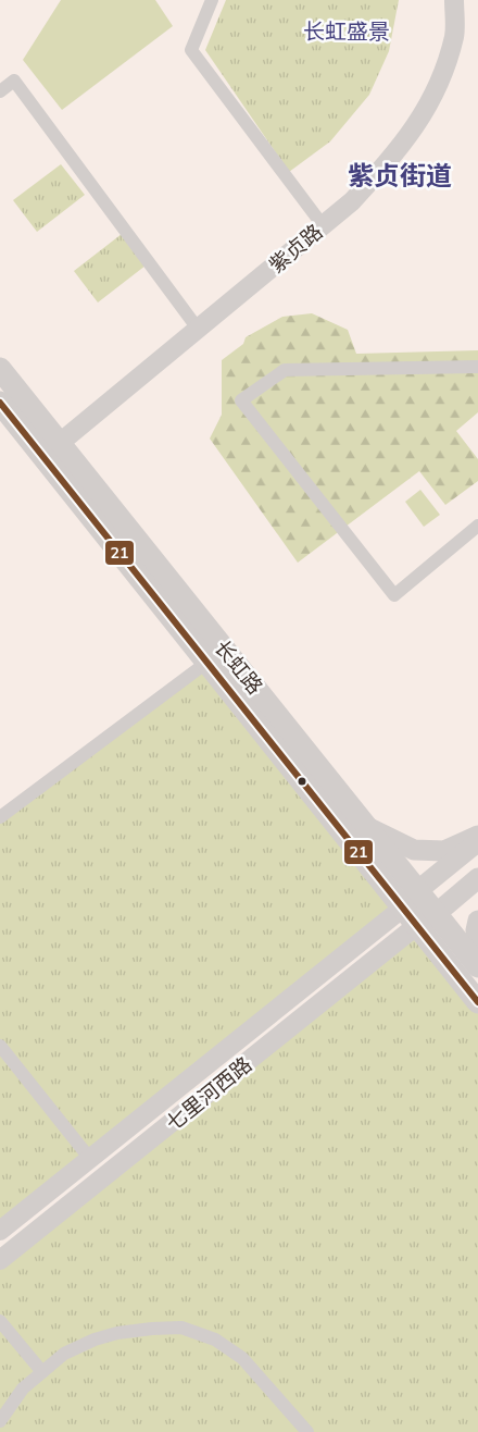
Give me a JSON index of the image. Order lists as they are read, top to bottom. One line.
{"streets":{"highway":["长虹路"],"street":["紫贞路","七里河西路"]},"crossings":[["紫贞路","长虹路"],["长虹路","七里河西路"]],"districts":["长虹盛景","紫贞街道"],"lines":["transit line 21"]}
